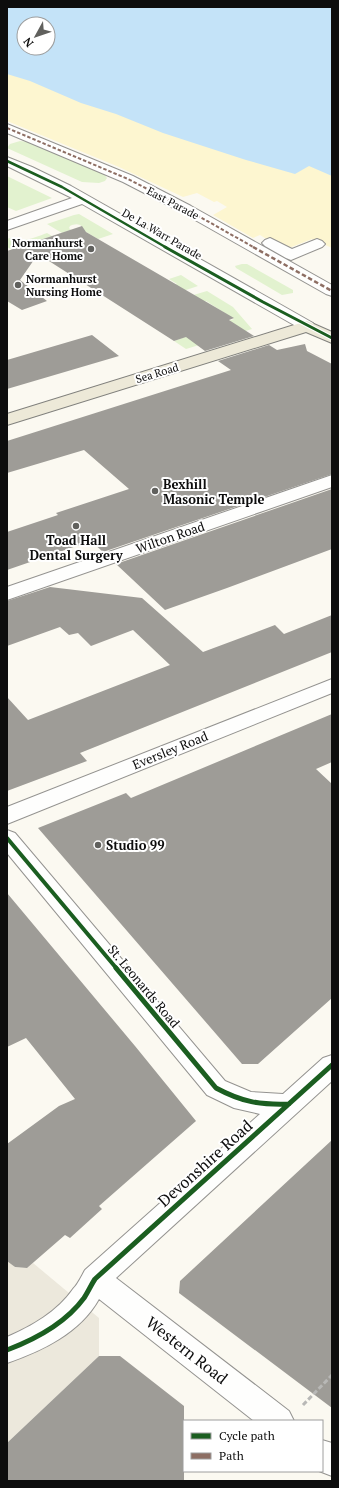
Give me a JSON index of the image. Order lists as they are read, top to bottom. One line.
{"streets":{"main road":["Sea Road"],"street":["East Parade","De La Warr Parade","Wilton Road","Eversley Road","St. Leonards Road","Devonshire Road","Western Road"]},"crossings":[["De La Warr Parade","Sea Road"],["St. Leonards Road","Devonshire Road"],["Devonshire Road","Western Road"]],"places":["Normanhurst Care Home","Normanhurst Nursing Home","Bexhill Masonic Temple","Toad Hall Dental Surgery","Studio 99"],"legend":["Cycle path","Path"],"north":"bottom left"}
